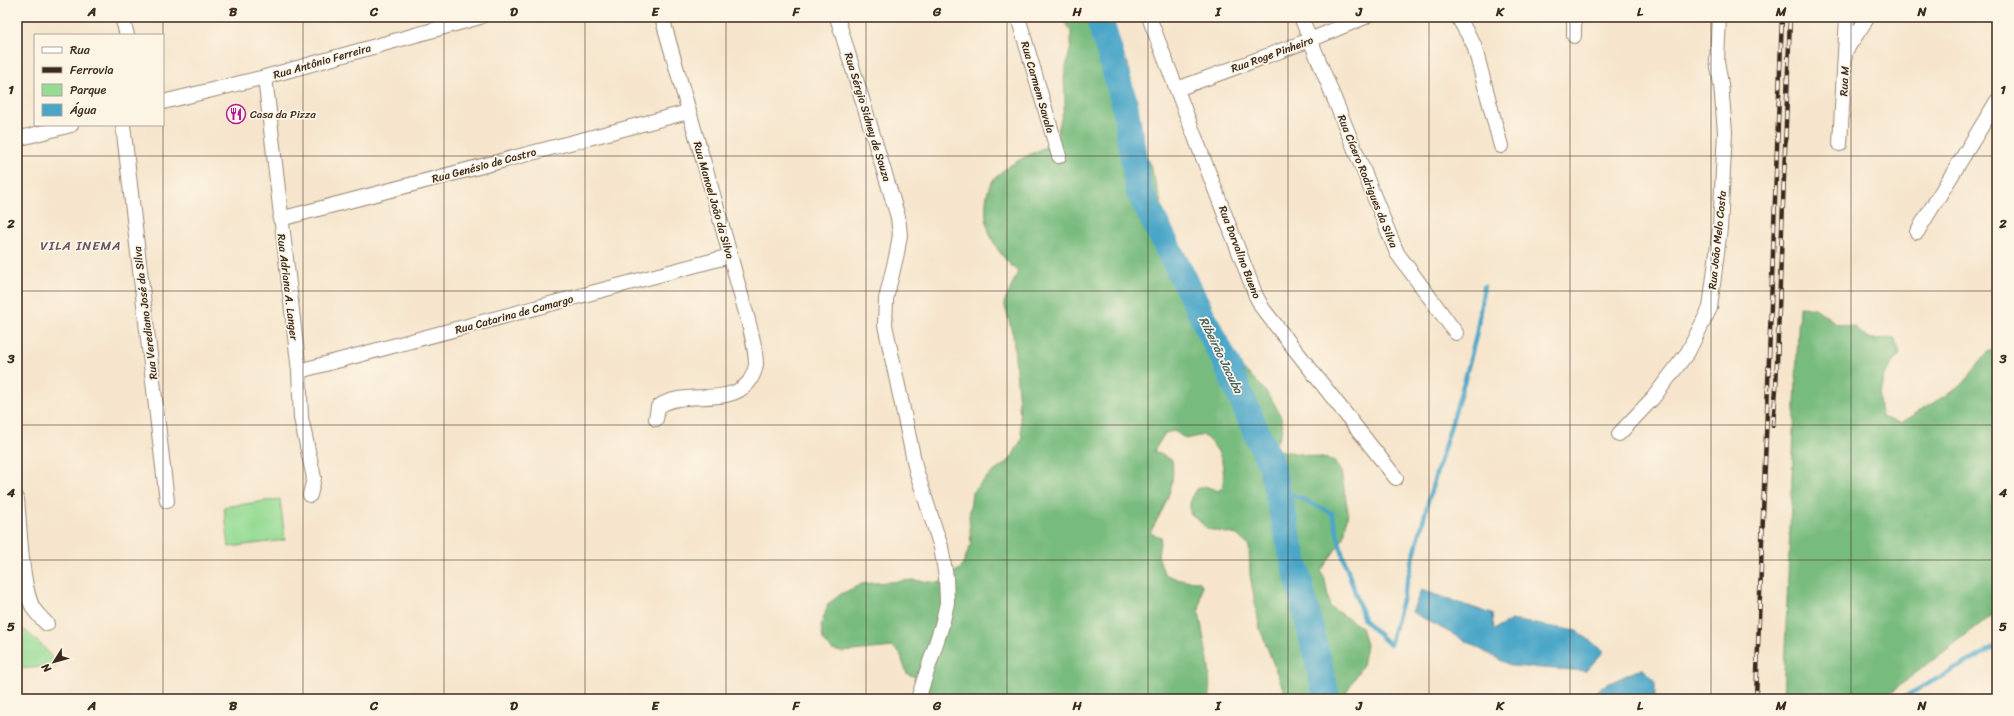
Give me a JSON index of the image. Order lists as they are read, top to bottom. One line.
{"streets":{"street":["Rua Roge Pinheiro","Rua Antônio Ferreira","Rua M","Rua Carmem Savala","Rua Sérgio Sidney de Souza","Rua Genésio de Castro","Rua Cícero Rodrigues da Silva","Rua Manoel João da Silva","Rua João Melo Costa","Rua Dorvalino Bueno","Rua Adriana A. Langer","Rua Verediano José da Silva","Rua Catarina de Camargo"]},"crossings":[["Rua Roge Pinheiro","Rua Cícero Rodrigues da Silva"],["Rua Roge Pinheiro","Rua Dorvalino Bueno"],["Rua Antônio Ferreira","Rua Adriana A. Langer"],["Rua Genésio de Castro","Rua Manoel João da Silva"],["Rua Genésio de Castro","Rua Adriana A. Langer"],["Rua Manoel João da Silva","Rua Catarina de Camargo"],["Rua Adriana A. Langer","Rua Catarina de Camargo"]],"districts":["VILA INEMA"],"water":["Ribeirão Jacuba"],"places":{"restaurant":["Casa da Pizza"]},"legend":["Rua","Ferrovia","Parque","Água"],"north":"bottom left","grid":{"columns":["A","B","C","D","E","F","G","H","I","J","K","L","M","N"],"rows":["1","2","3","4","5"]}}
